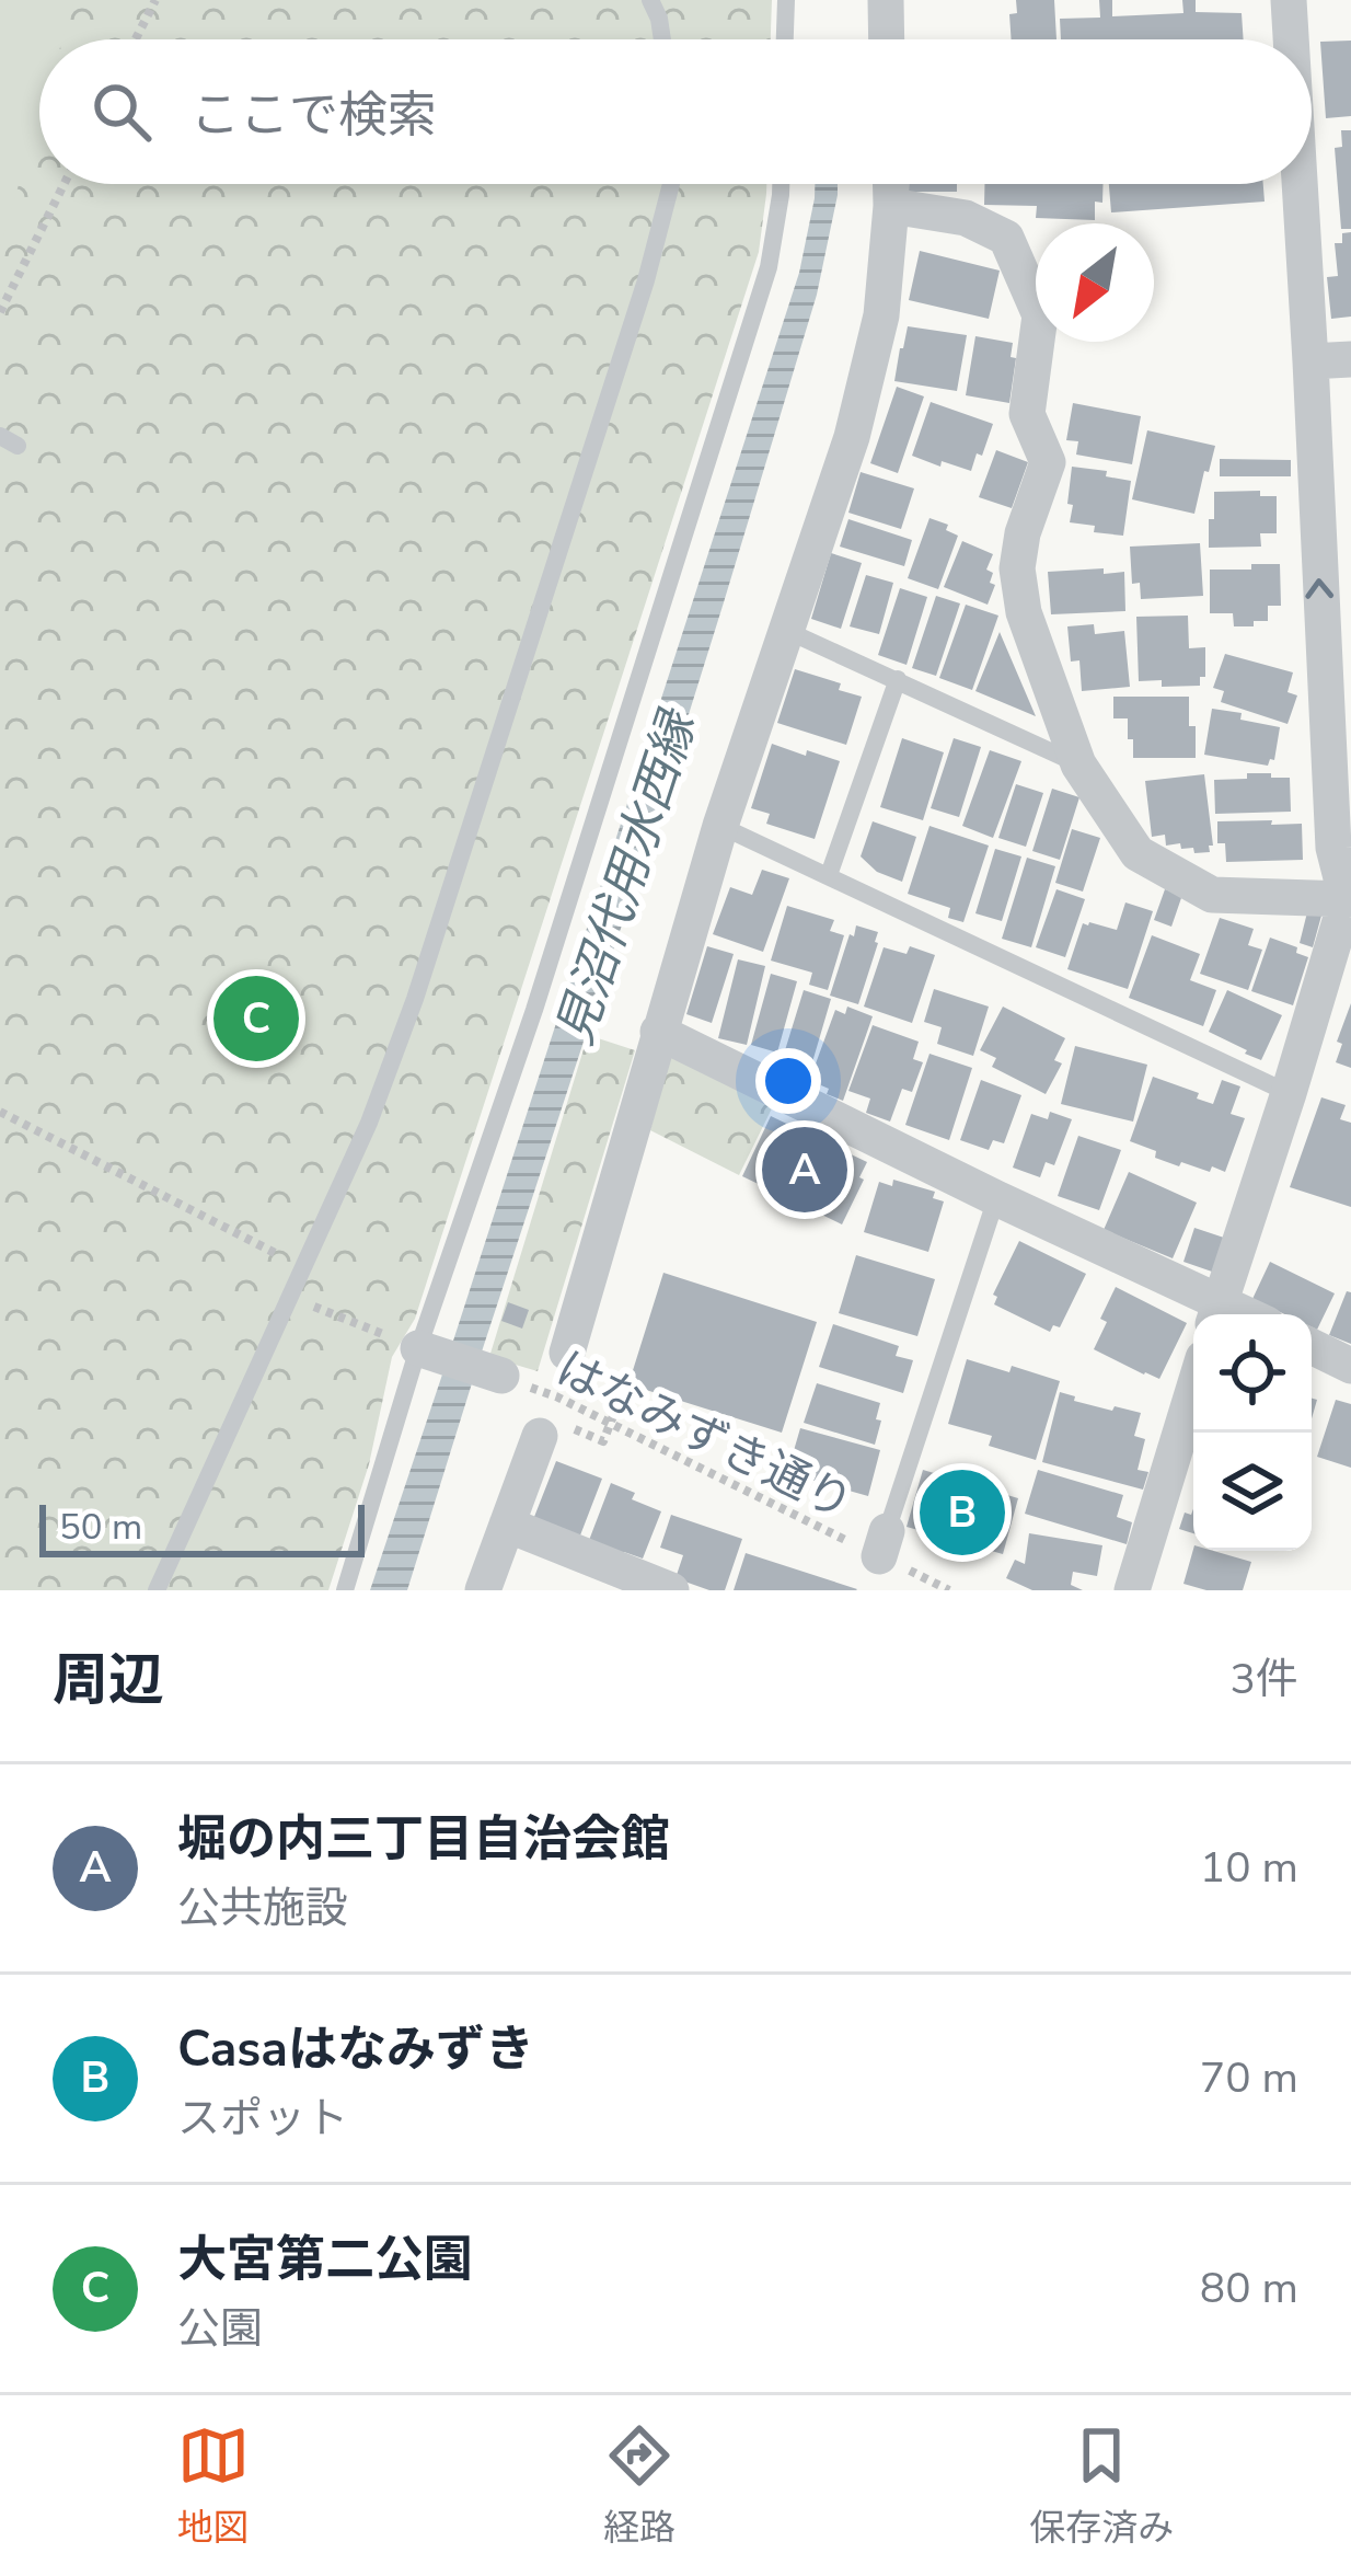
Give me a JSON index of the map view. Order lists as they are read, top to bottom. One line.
{"streets":{"path":["はなみずき通り"]},"water":["見沼代用水西縁"],"scale_bar":"50 m","north":"bottom left","page":{"search":"ここで検索","pins":["C","A","B"],"scale":"50 m","heading":["周辺","3件"],"list":[{"mark":"A","name":"堀の内三丁目自治会館","note":"公共施設","value":"10 m"},{"mark":"B","name":"Casaはなみずき","note":"スポット","value":"70 m"},{"mark":"C","name":"大宮第二公園","note":"公園","value":"80 m"}],"nav":["地図","経路","保存済み"]}}
